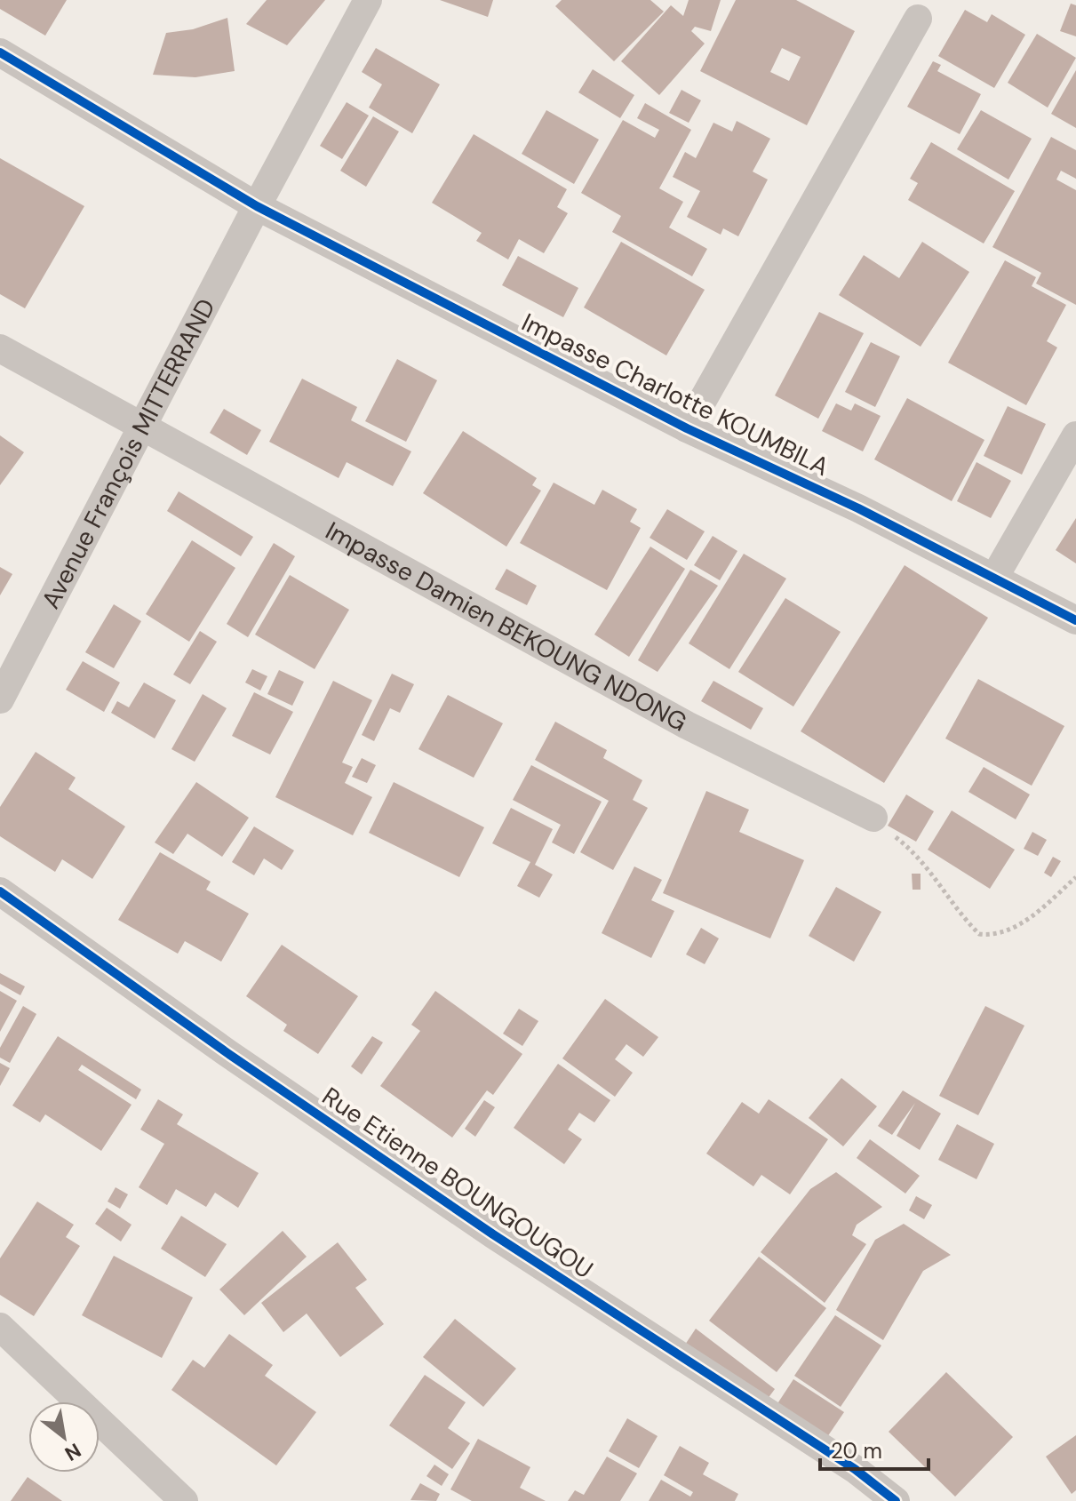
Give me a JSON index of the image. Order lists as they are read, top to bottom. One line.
{"streets":{"street":["Impasse Charlotte KOUMBILA","Avenue François MITTERRAND","Impasse Damien BEKOUNG NDONG","Rue Etienne BOUNGOUGOU"]},"crossings":[["Impasse Charlotte KOUMBILA","Avenue François MITTERRAND"],["Avenue François MITTERRAND","Impasse Damien BEKOUNG NDONG"]],"scale_bar":"20 m","north":"bottom right"}
